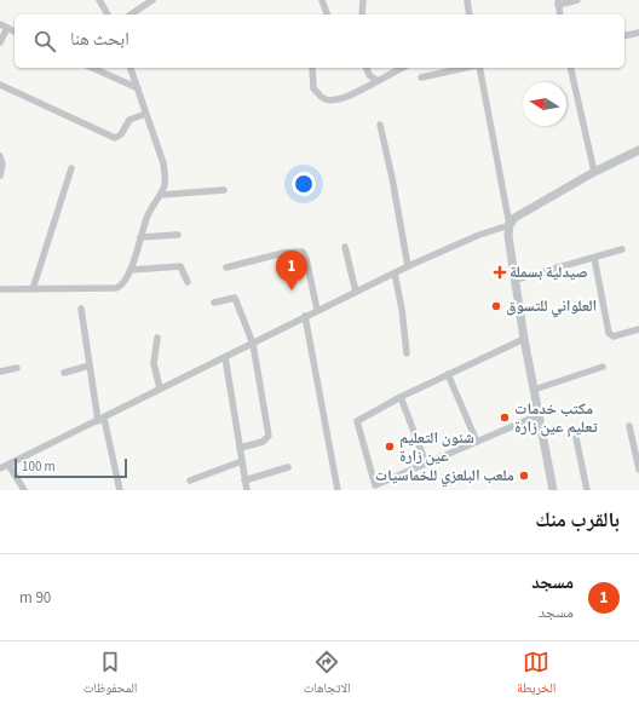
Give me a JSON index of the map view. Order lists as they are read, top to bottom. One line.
{"places":{"health":["صيدلية بسملة"],"other":["العلواني للتسوق","مكتب خدمات تعليم عين زارة","شئون التعليم عين زارة","ملعب البلعزي للخماسيات"]},"scale_bar":"100 m","north":"left","page":{"search":"ابحث هنا","pins":"1","scale":"100 m","heading":"بالقرب منك","list":[{"mark":"1","name":"مسجد","note":"مسجد","value":"90 m"}],"nav":["الخريطة","الاتجاهات","المحفوظات"]}}
